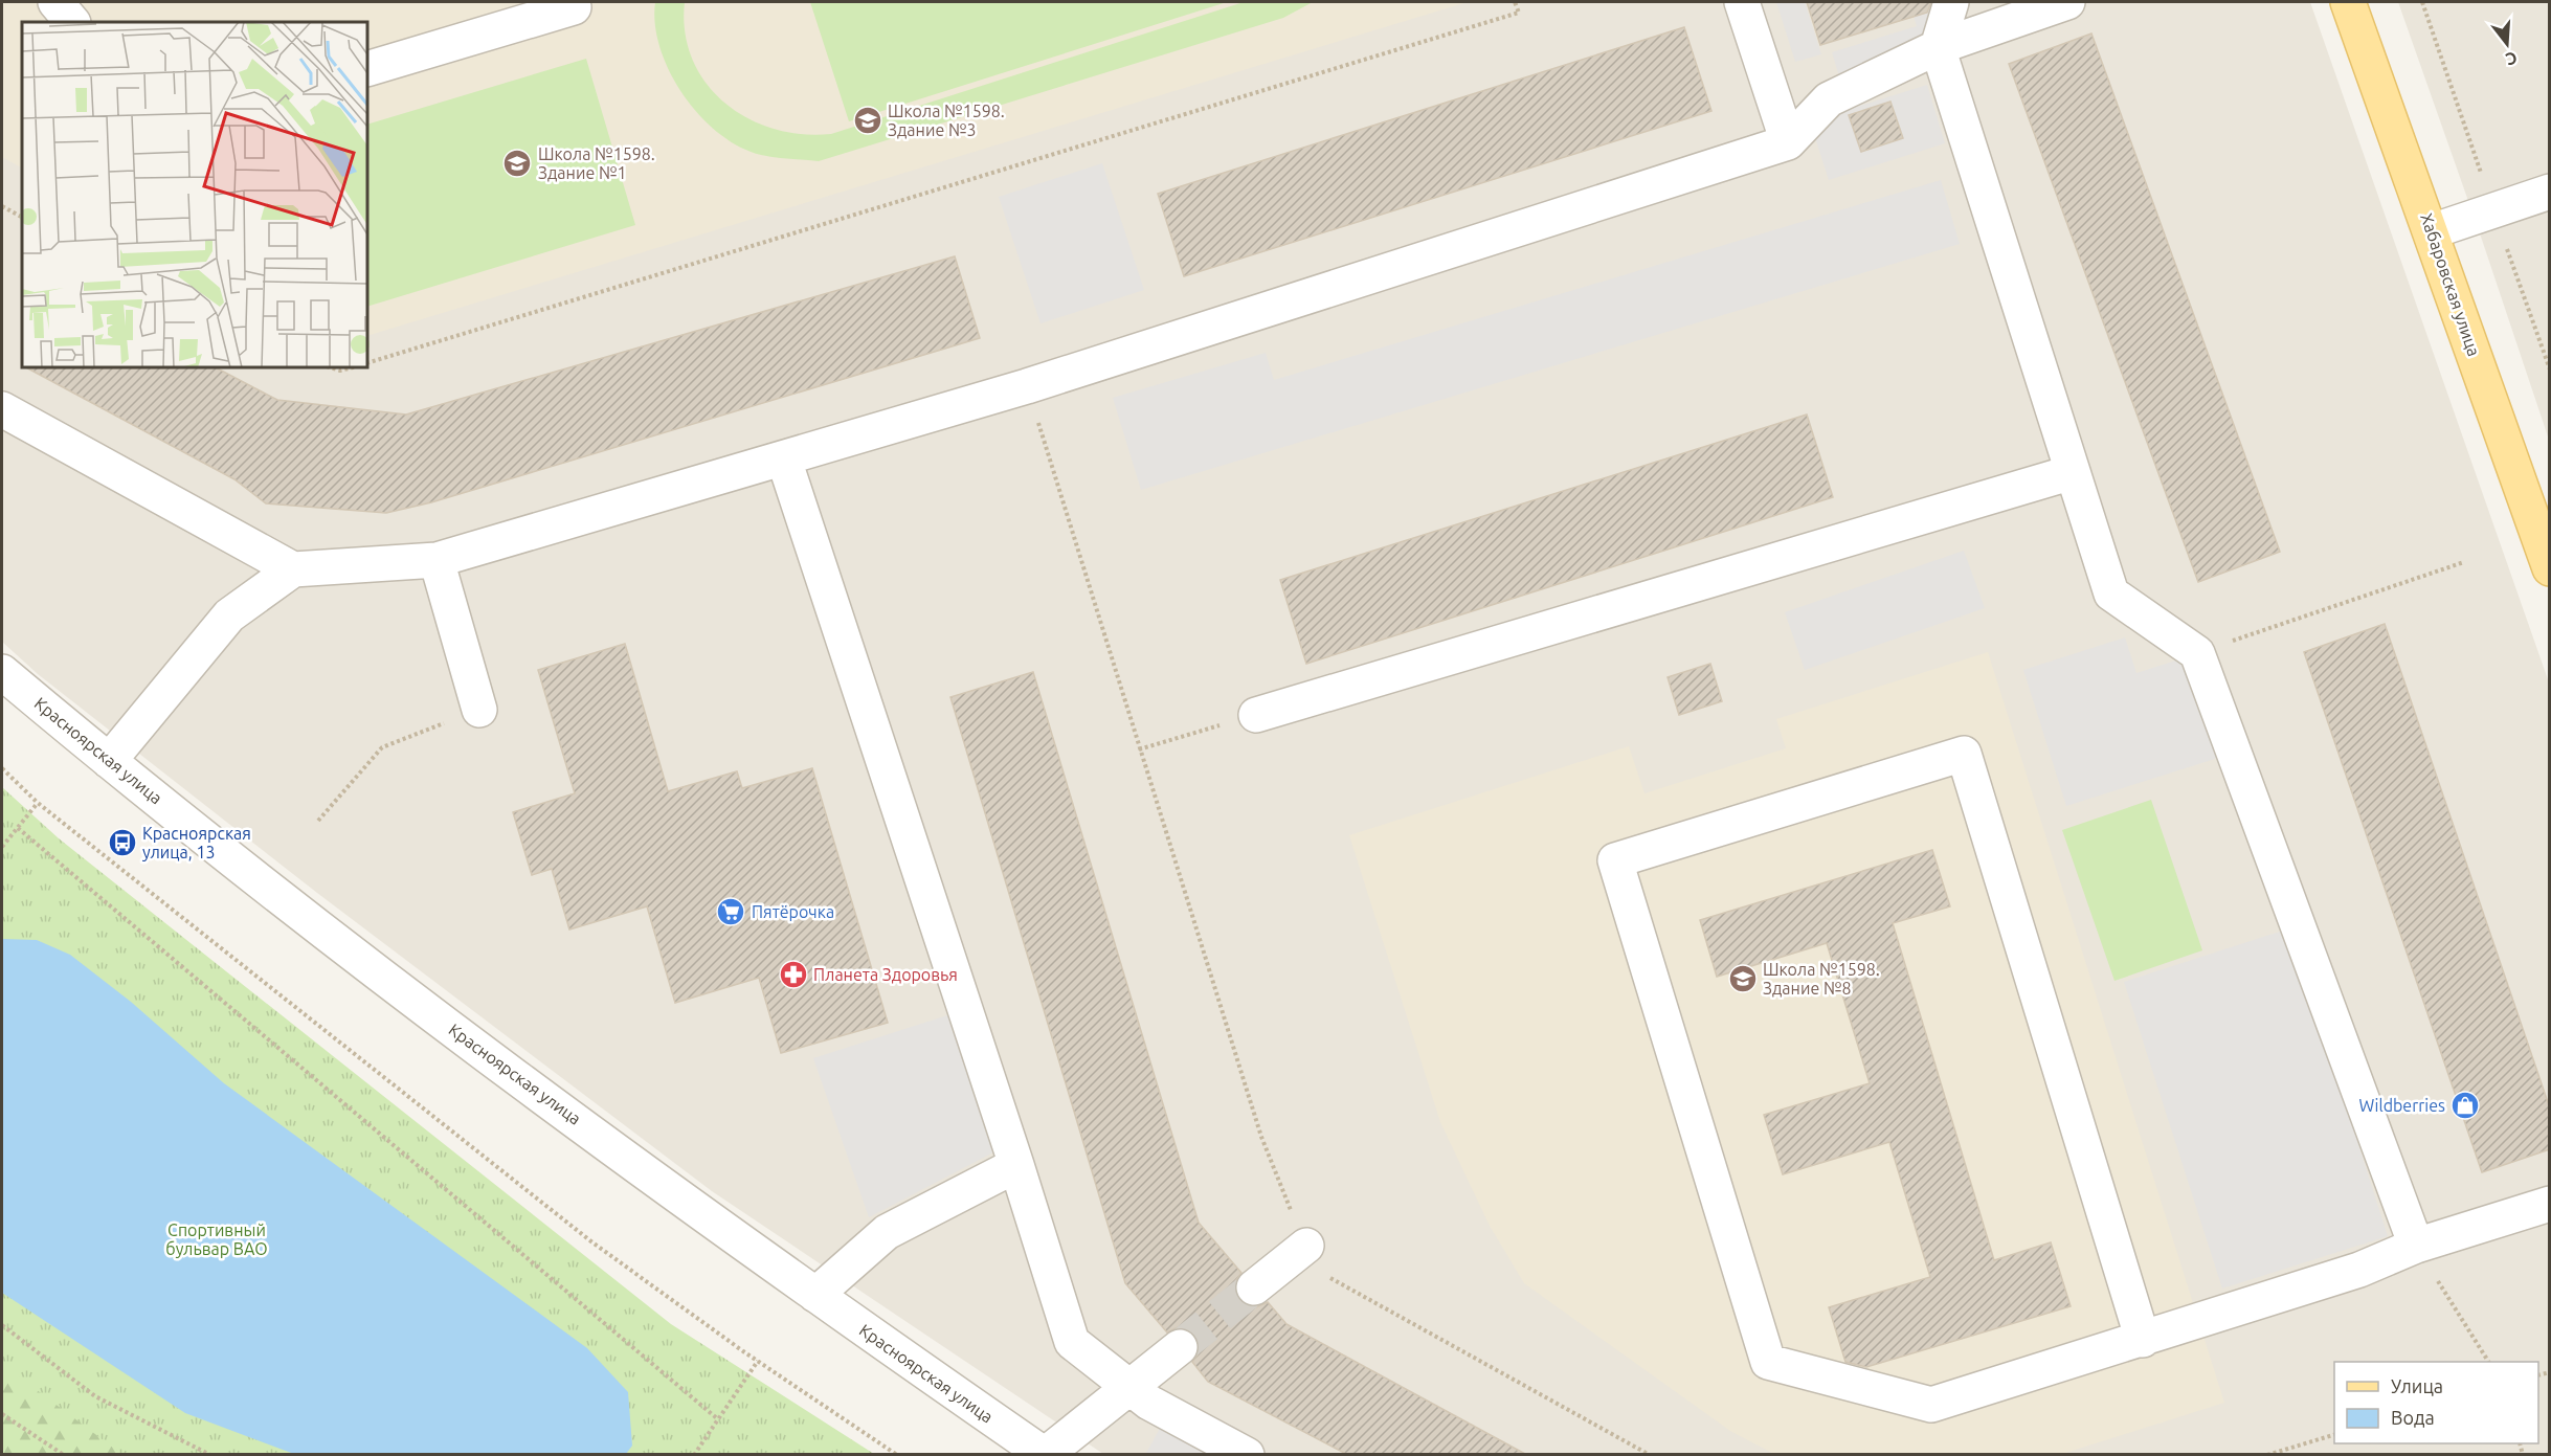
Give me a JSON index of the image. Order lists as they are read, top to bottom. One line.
{"streets":{"main road":["Хабаровская улица"],"street":["Красноярская улица"]},"parks":["Спортивный бульвар ВАО"],"places":{"school or university":["Школа №1598. Здание №3","Школа №1598. Здание №1","Школа №1598. Здание №8"],"bus stop":["Красноярская улица, 13"],"supermarket":["Пятёрочка"],"pharmacy":["Планета Здоровья"],"shop":["Wildberries"]},"legend":["Улица","Вода"],"north":"bottom"}
